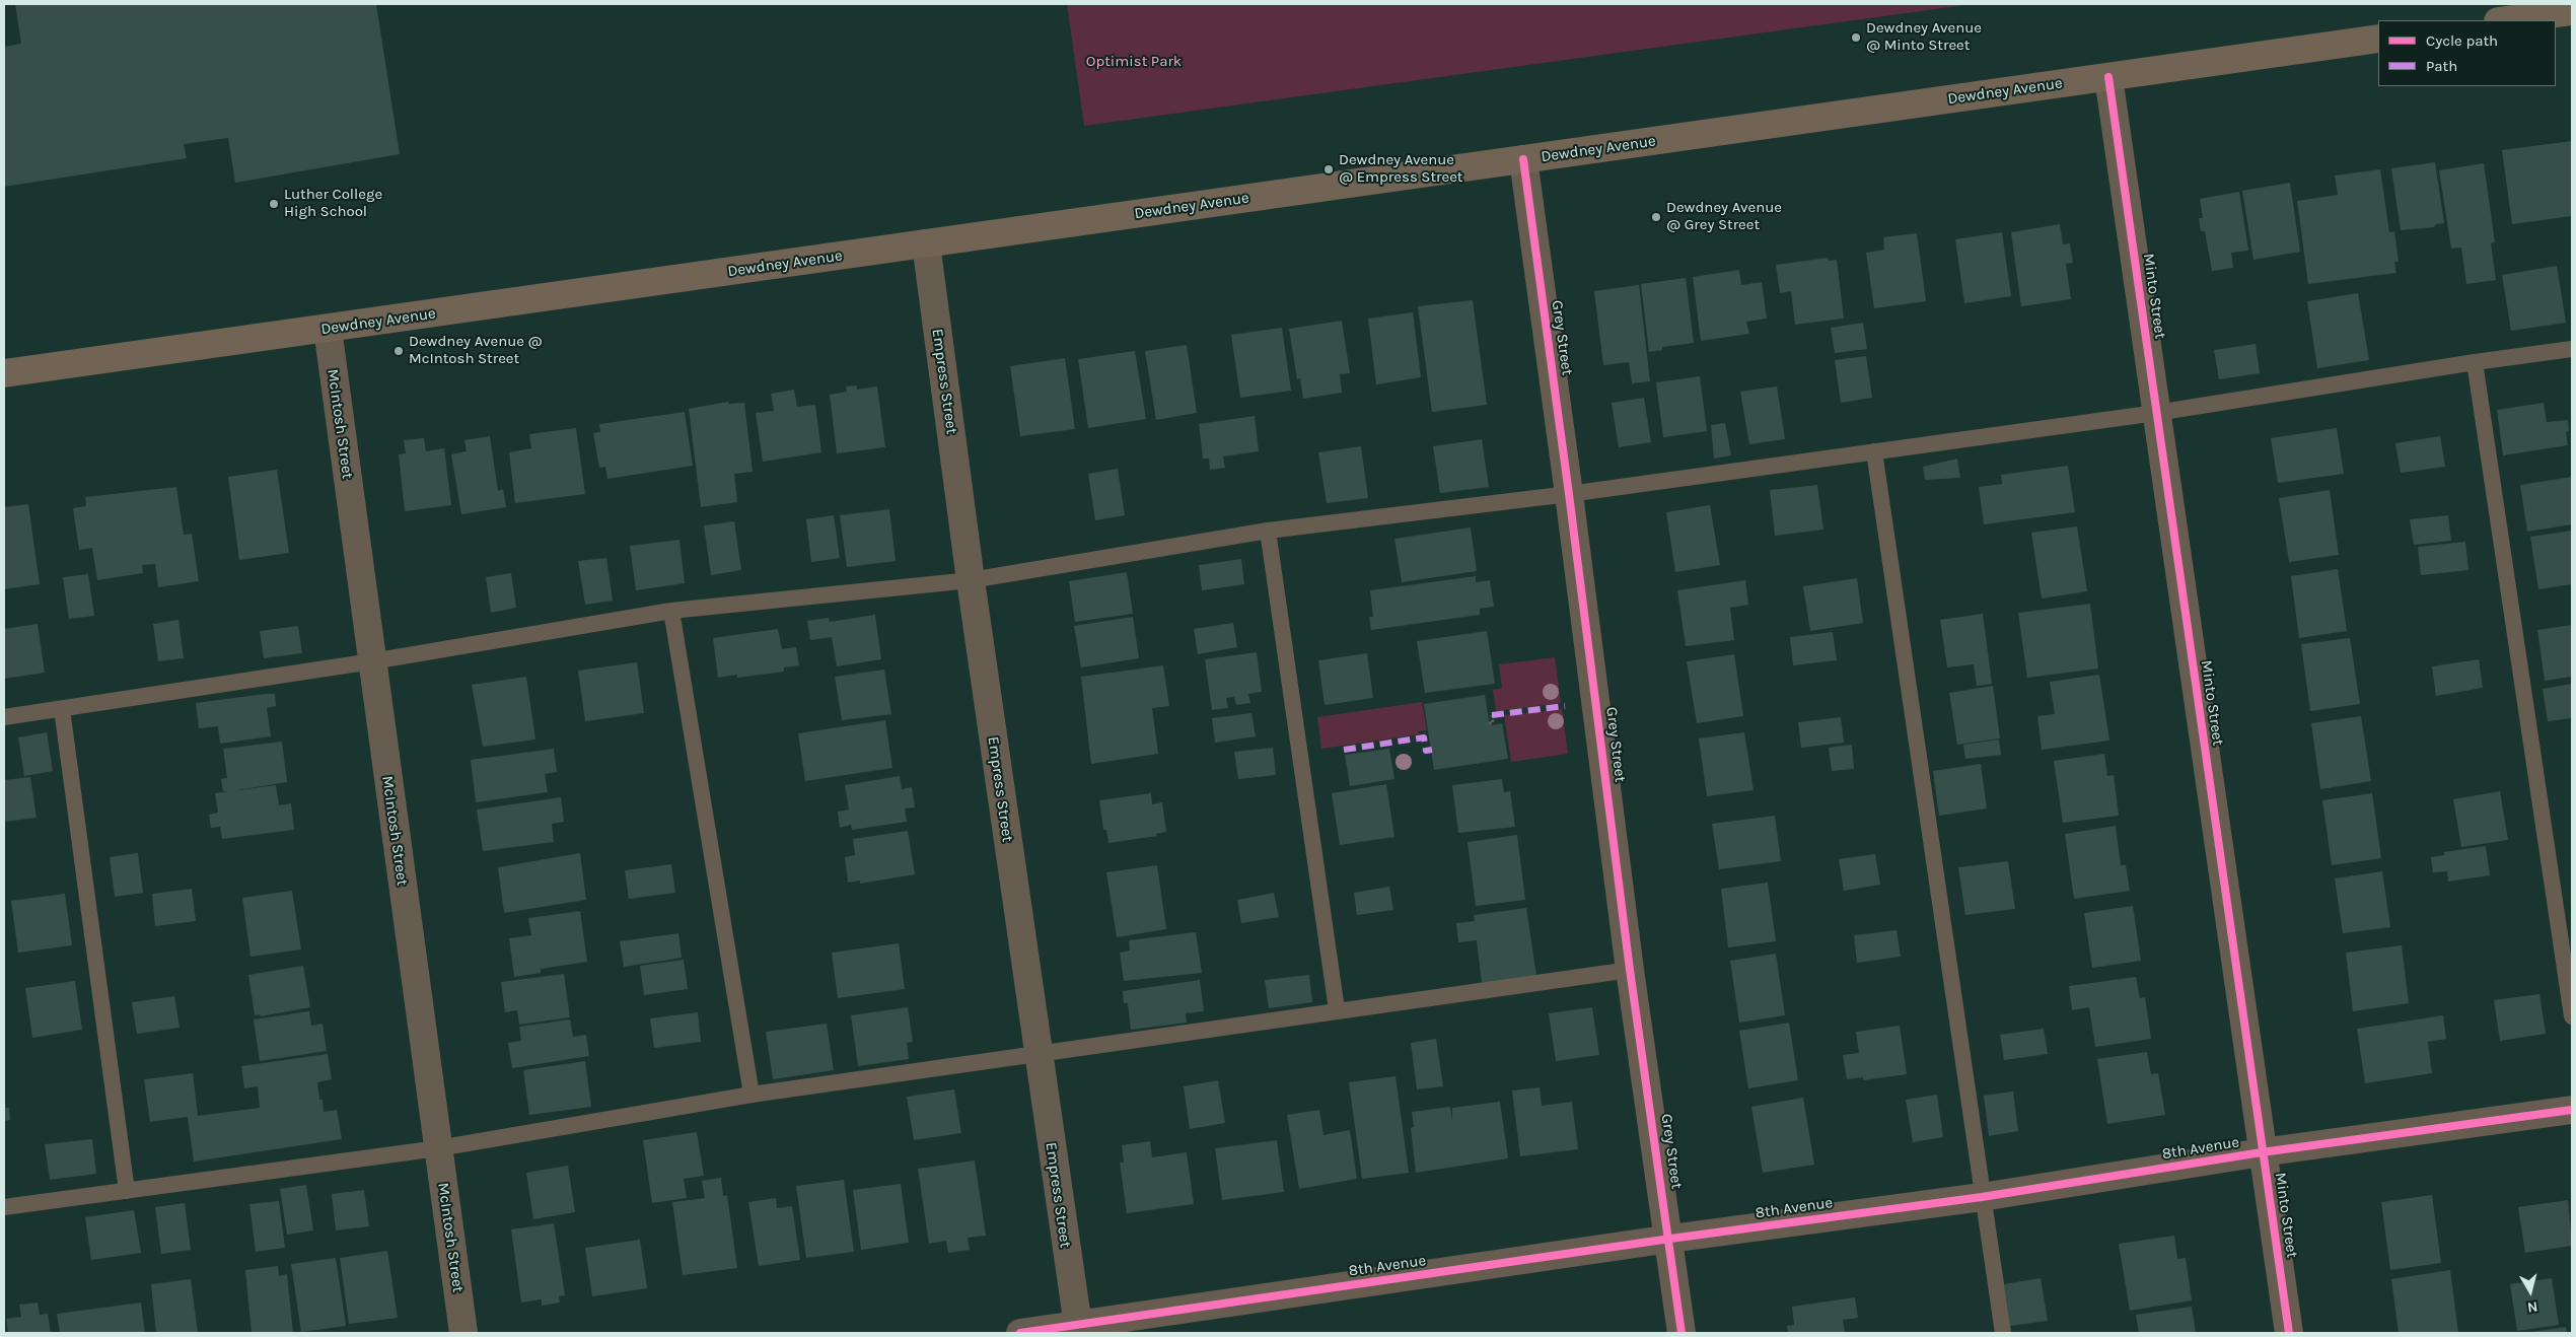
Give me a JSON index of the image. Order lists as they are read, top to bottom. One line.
{"streets":{"main road":["Dewdney Avenue"],"street":["Minto Street","Grey Street","Empress Street","McIntosh Street","8th Avenue"]},"crossings":[["Dewdney Avenue","Minto Street"],["Dewdney Avenue","Grey Street"],["Dewdney Avenue","Empress Street"],["Dewdney Avenue","McIntosh Street"],["Minto Street","8th Avenue"],["Grey Street","8th Avenue"],["Empress Street","8th Avenue"]],"parks":["Optimist Park"],"places":["Dewdney Avenue @ Minto Street","Dewdney Avenue @ Empress Street","Luther College High School","Dewdney Avenue @ Grey Street","Dewdney Avenue @ McIntosh Street"],"legend":["Cycle path","Path"],"north":"bottom"}
